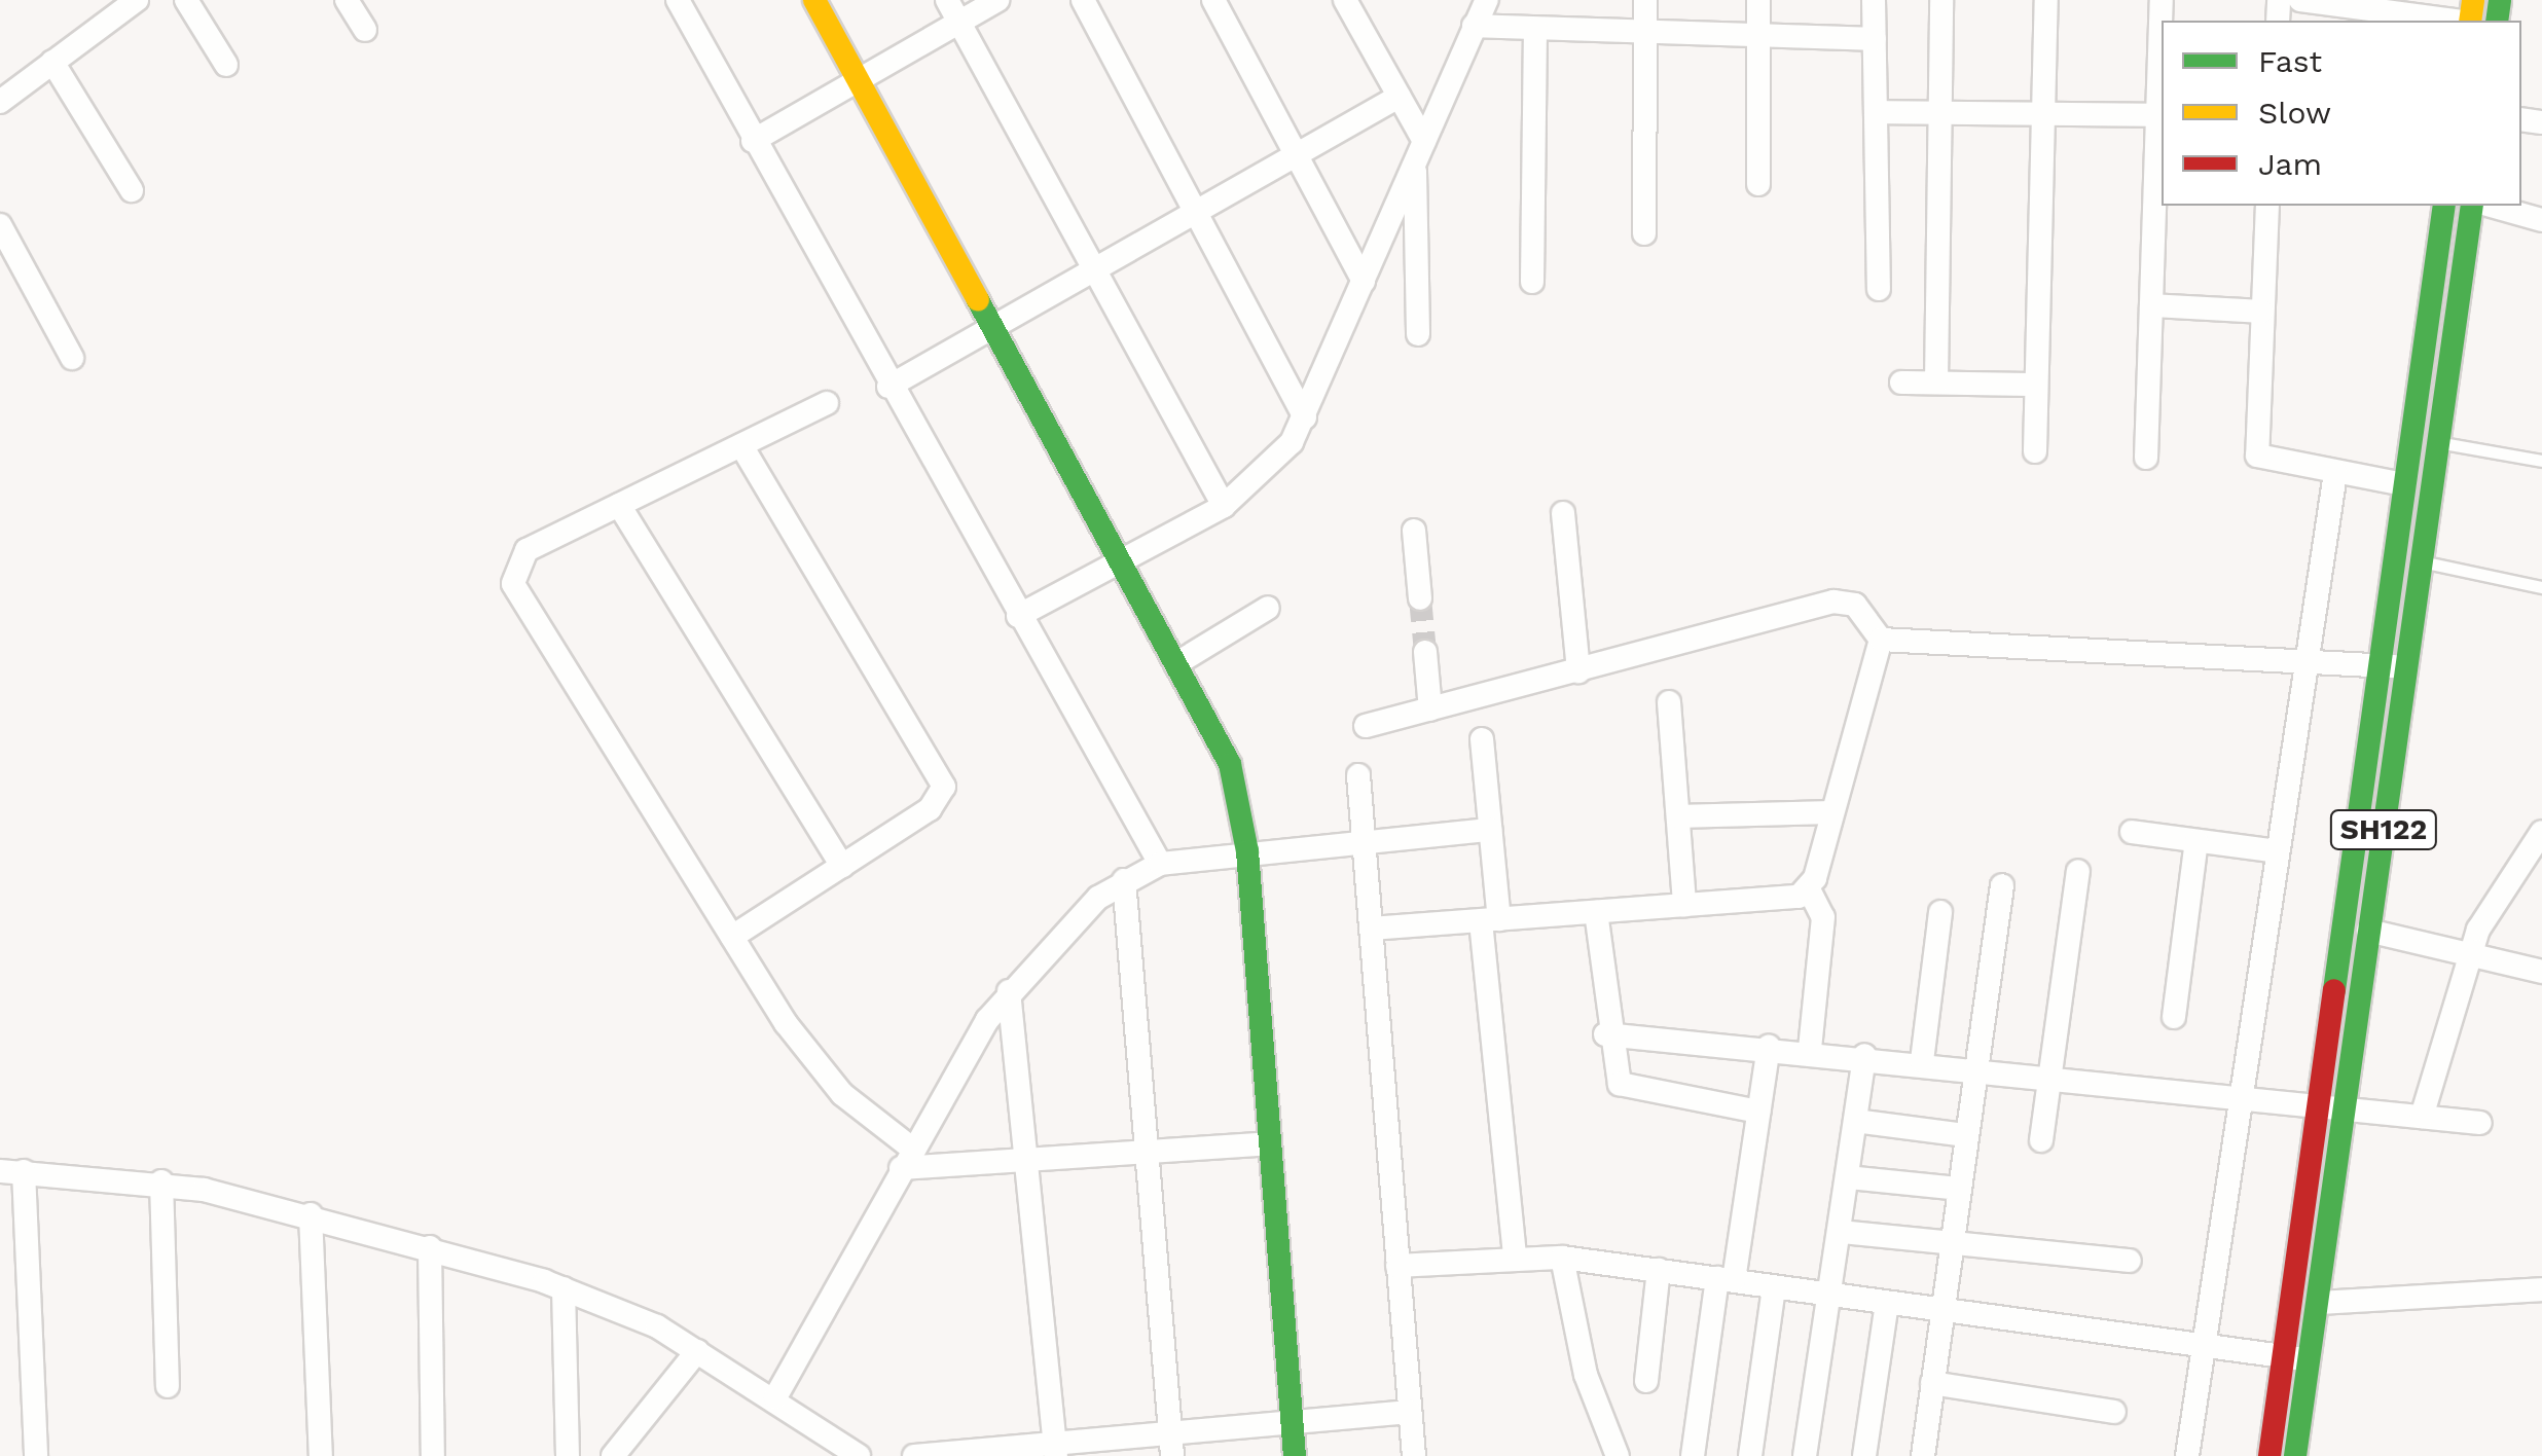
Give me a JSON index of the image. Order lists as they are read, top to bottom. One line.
{"streets":{"main road":["SH122"]},"legend":["Fast","Slow","Jam"]}
